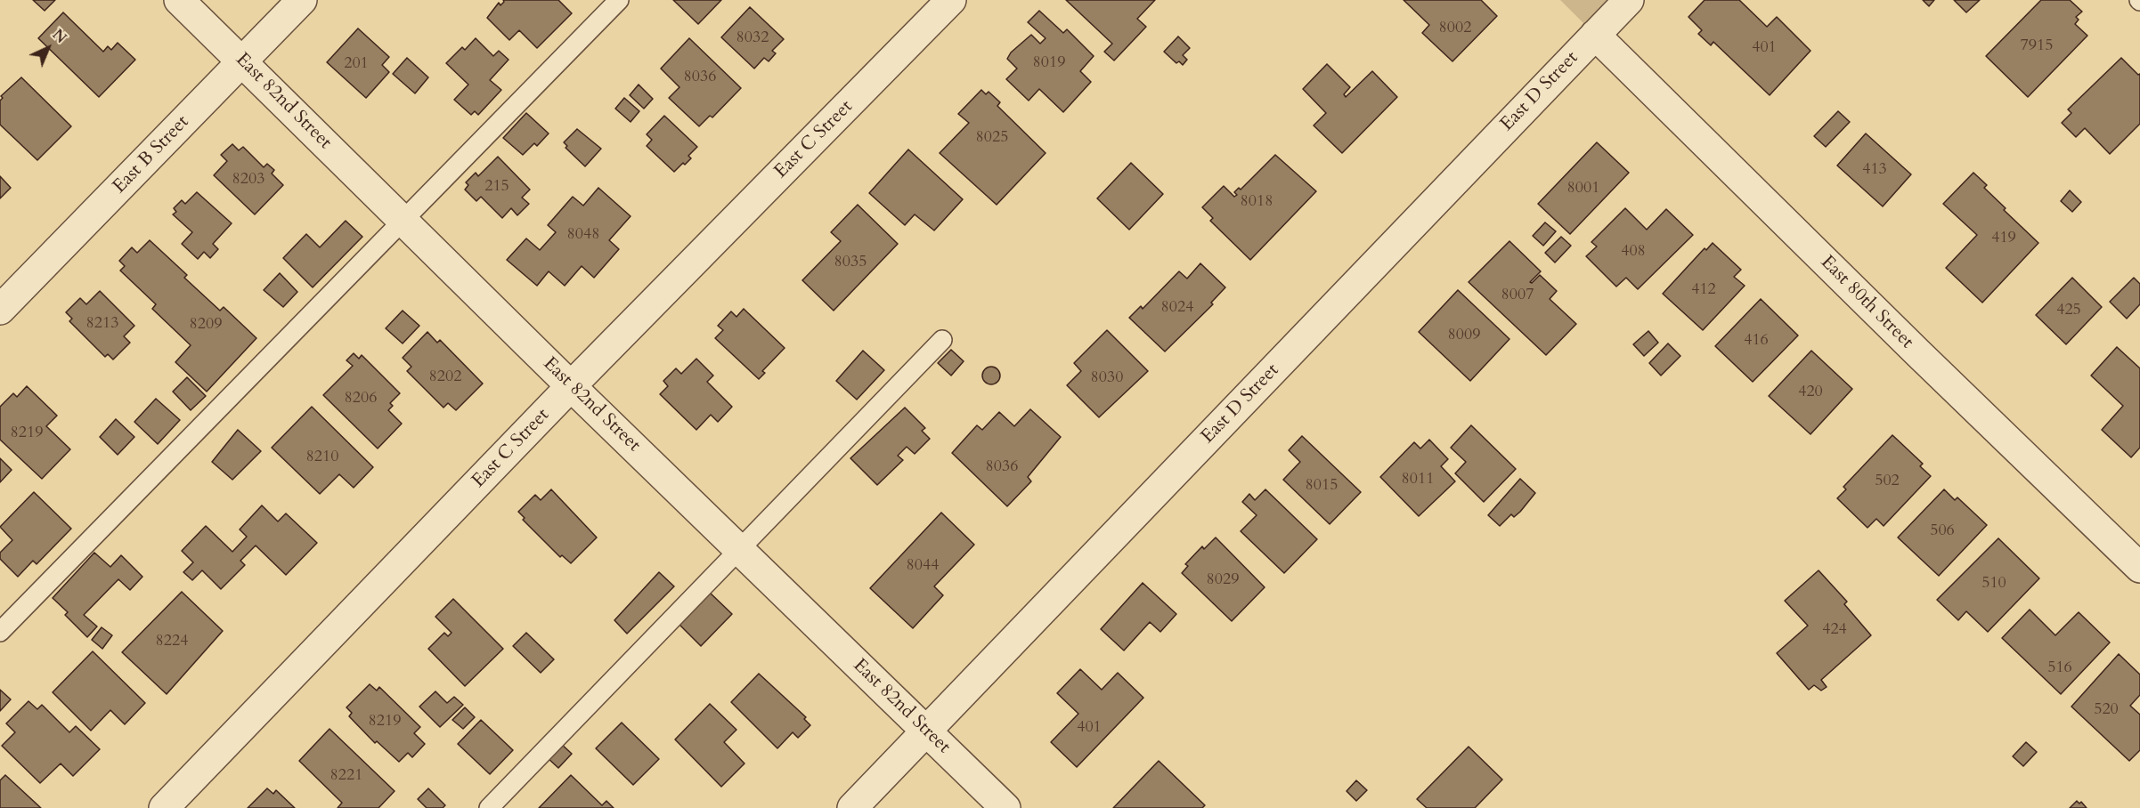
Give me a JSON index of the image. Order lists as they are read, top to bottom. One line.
{"streets":{"street":["East D Street","East 82nd Street","East C Street","East B Street","East 80th Street"]},"crossings":[["East D Street","East 82nd Street"],["East D Street","East 80th Street"],["East 82nd Street","East C Street"],["East 82nd Street","East B Street"]],"house_numbers":["8002","8032","7915","401","8019","201","8036","8025","413","8203","215","8001","8018","8048","419","408","8035","412","8007","8024","425","8213","8209","8009","416","8202","8030","420","8206","8219","8210","8036","8011","502","8015","506","8044","8029","510","424","8224","516","520","8219","401","8221"],"north":"top right"}
